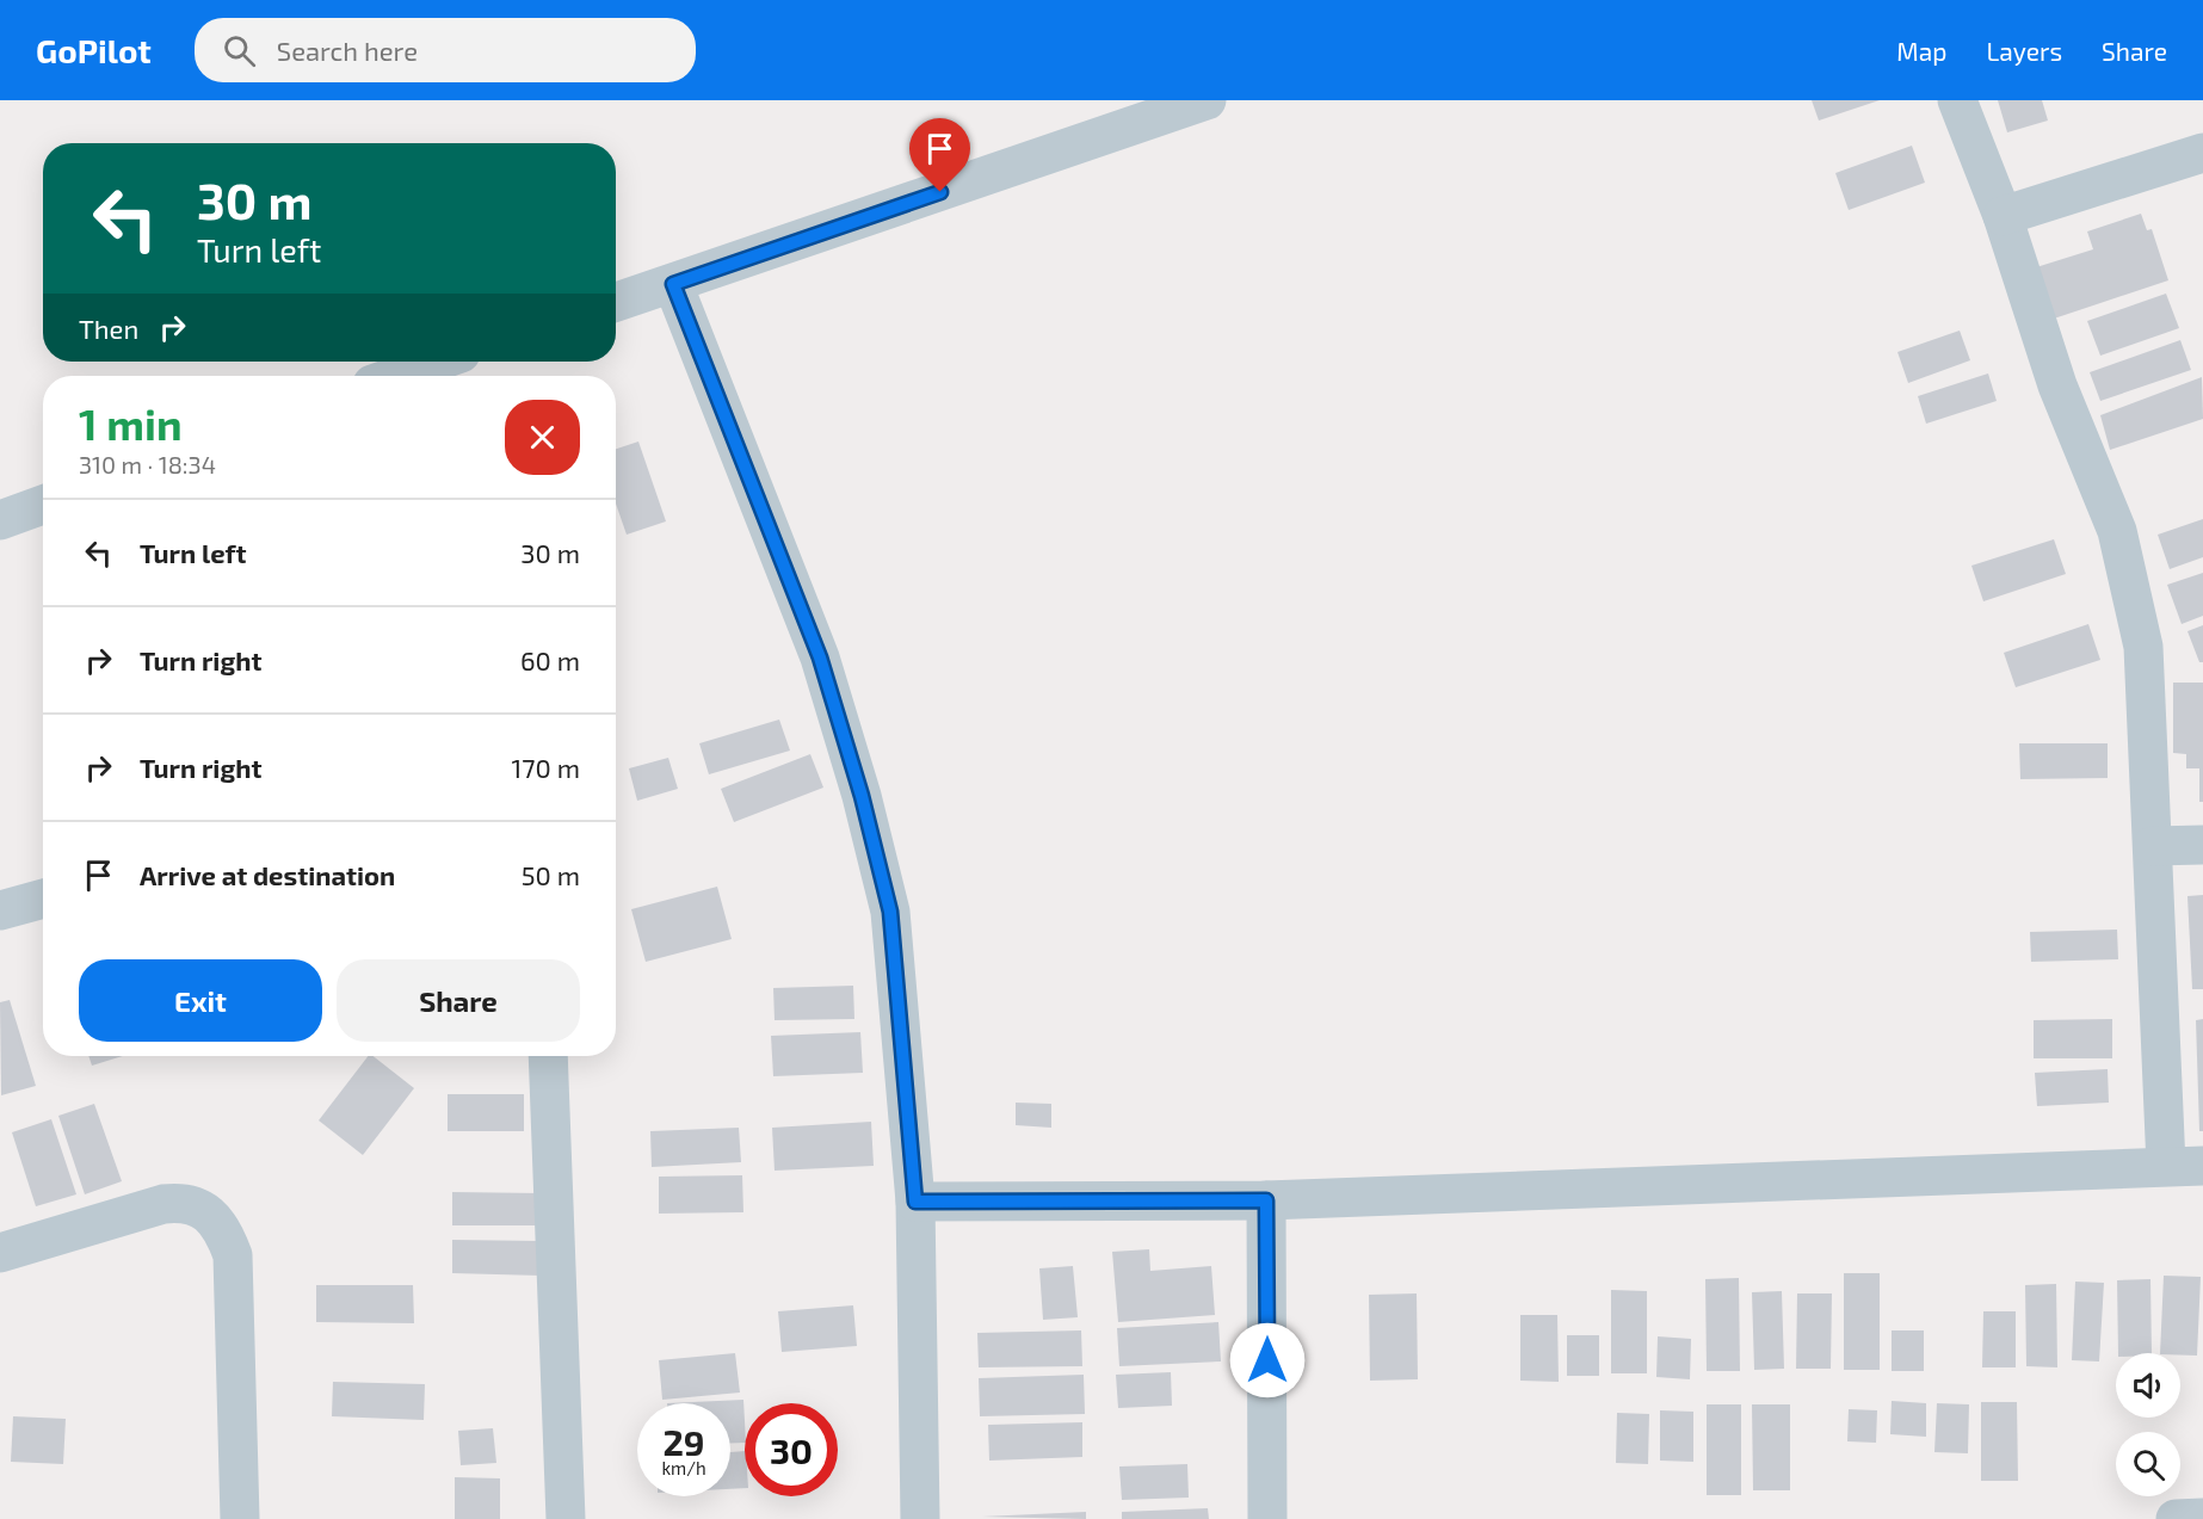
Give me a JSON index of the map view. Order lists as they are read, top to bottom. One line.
{"page":{"header":"GoPilot","search":"Search here","nav":["Map","Layers","Share"],"turn":["30 m","Turn left"],"then":"Then","heading":["1 min","310 m · 18:34"],"list":[{"name":"Turn left","value":"30 m"},{"name":"Turn right","value":"60 m"},{"name":"Turn right","value":"170 m"},{"name":"Arrive at destination","value":"50 m"}],"buttons":["Exit","Share"],"speed":"29 km/h","limit":"30"}}
